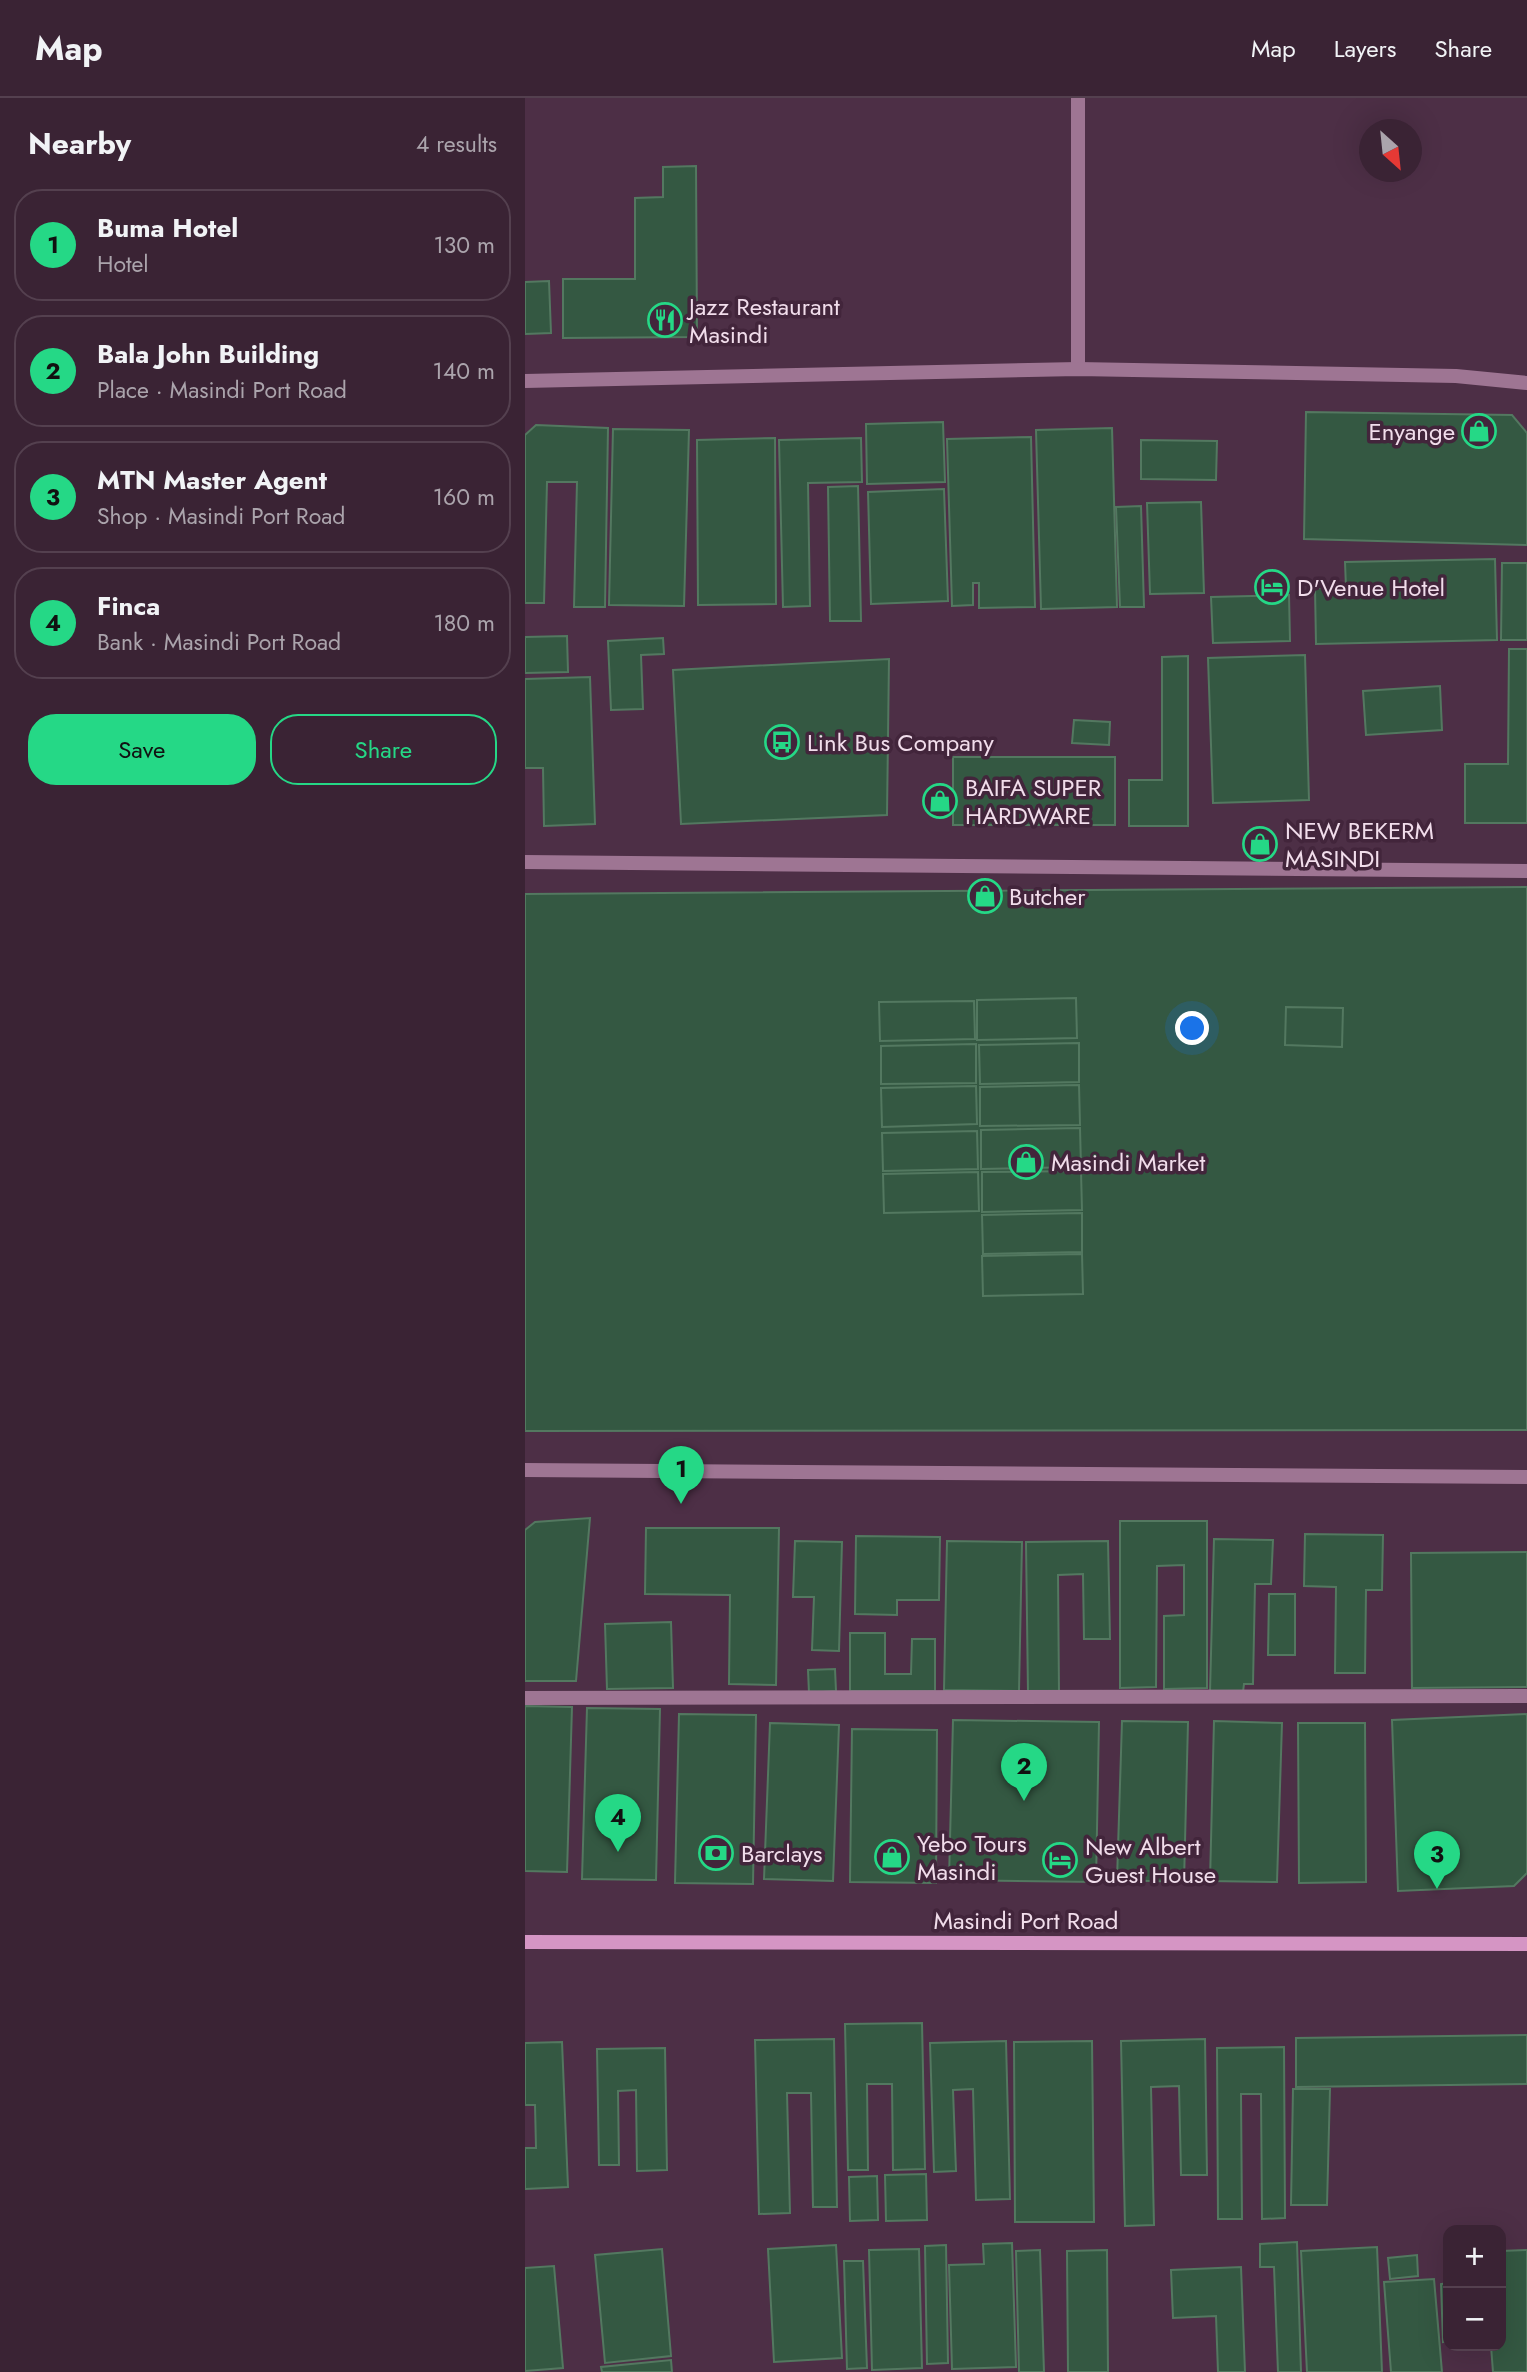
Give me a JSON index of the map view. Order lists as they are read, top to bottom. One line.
{"streets":{"main road":["Masindi Port Road"]},"places":{"restaurant":["Jazz Restaurant Masindi"],"shop":["Enyange","BAIFA SUPER HARDWARE","NEW BEKERM MASINDI","Butcher","Masindi Market","Yebo Tours Masindi"],"hotel":["D'Venue Hotel","New Albert Guest House"],"bus stop":["Link Bus Company"],"bank":["Barclays"]},"north":"bottom right","page":{"header":"Map","nav":["Map","Layers","Share"],"heading":["Nearby","4 results"],"list":[{"mark":"1","name":"Buma Hotel","note":"Hotel","value":"130 m"},{"mark":"2","name":"Bala John Building","note":"Place · Masindi Port Road","value":"140 m"},{"mark":"3","name":"MTN Master Agent","note":"Shop · Masindi Port Road","value":"160 m"},{"mark":"4","name":"Finca","note":"Bank · Masindi Port Road","value":"180 m"}],"buttons":["Save","Share"],"pins":["1","2","4","3"],"map_buttons":["+","−"]}}
